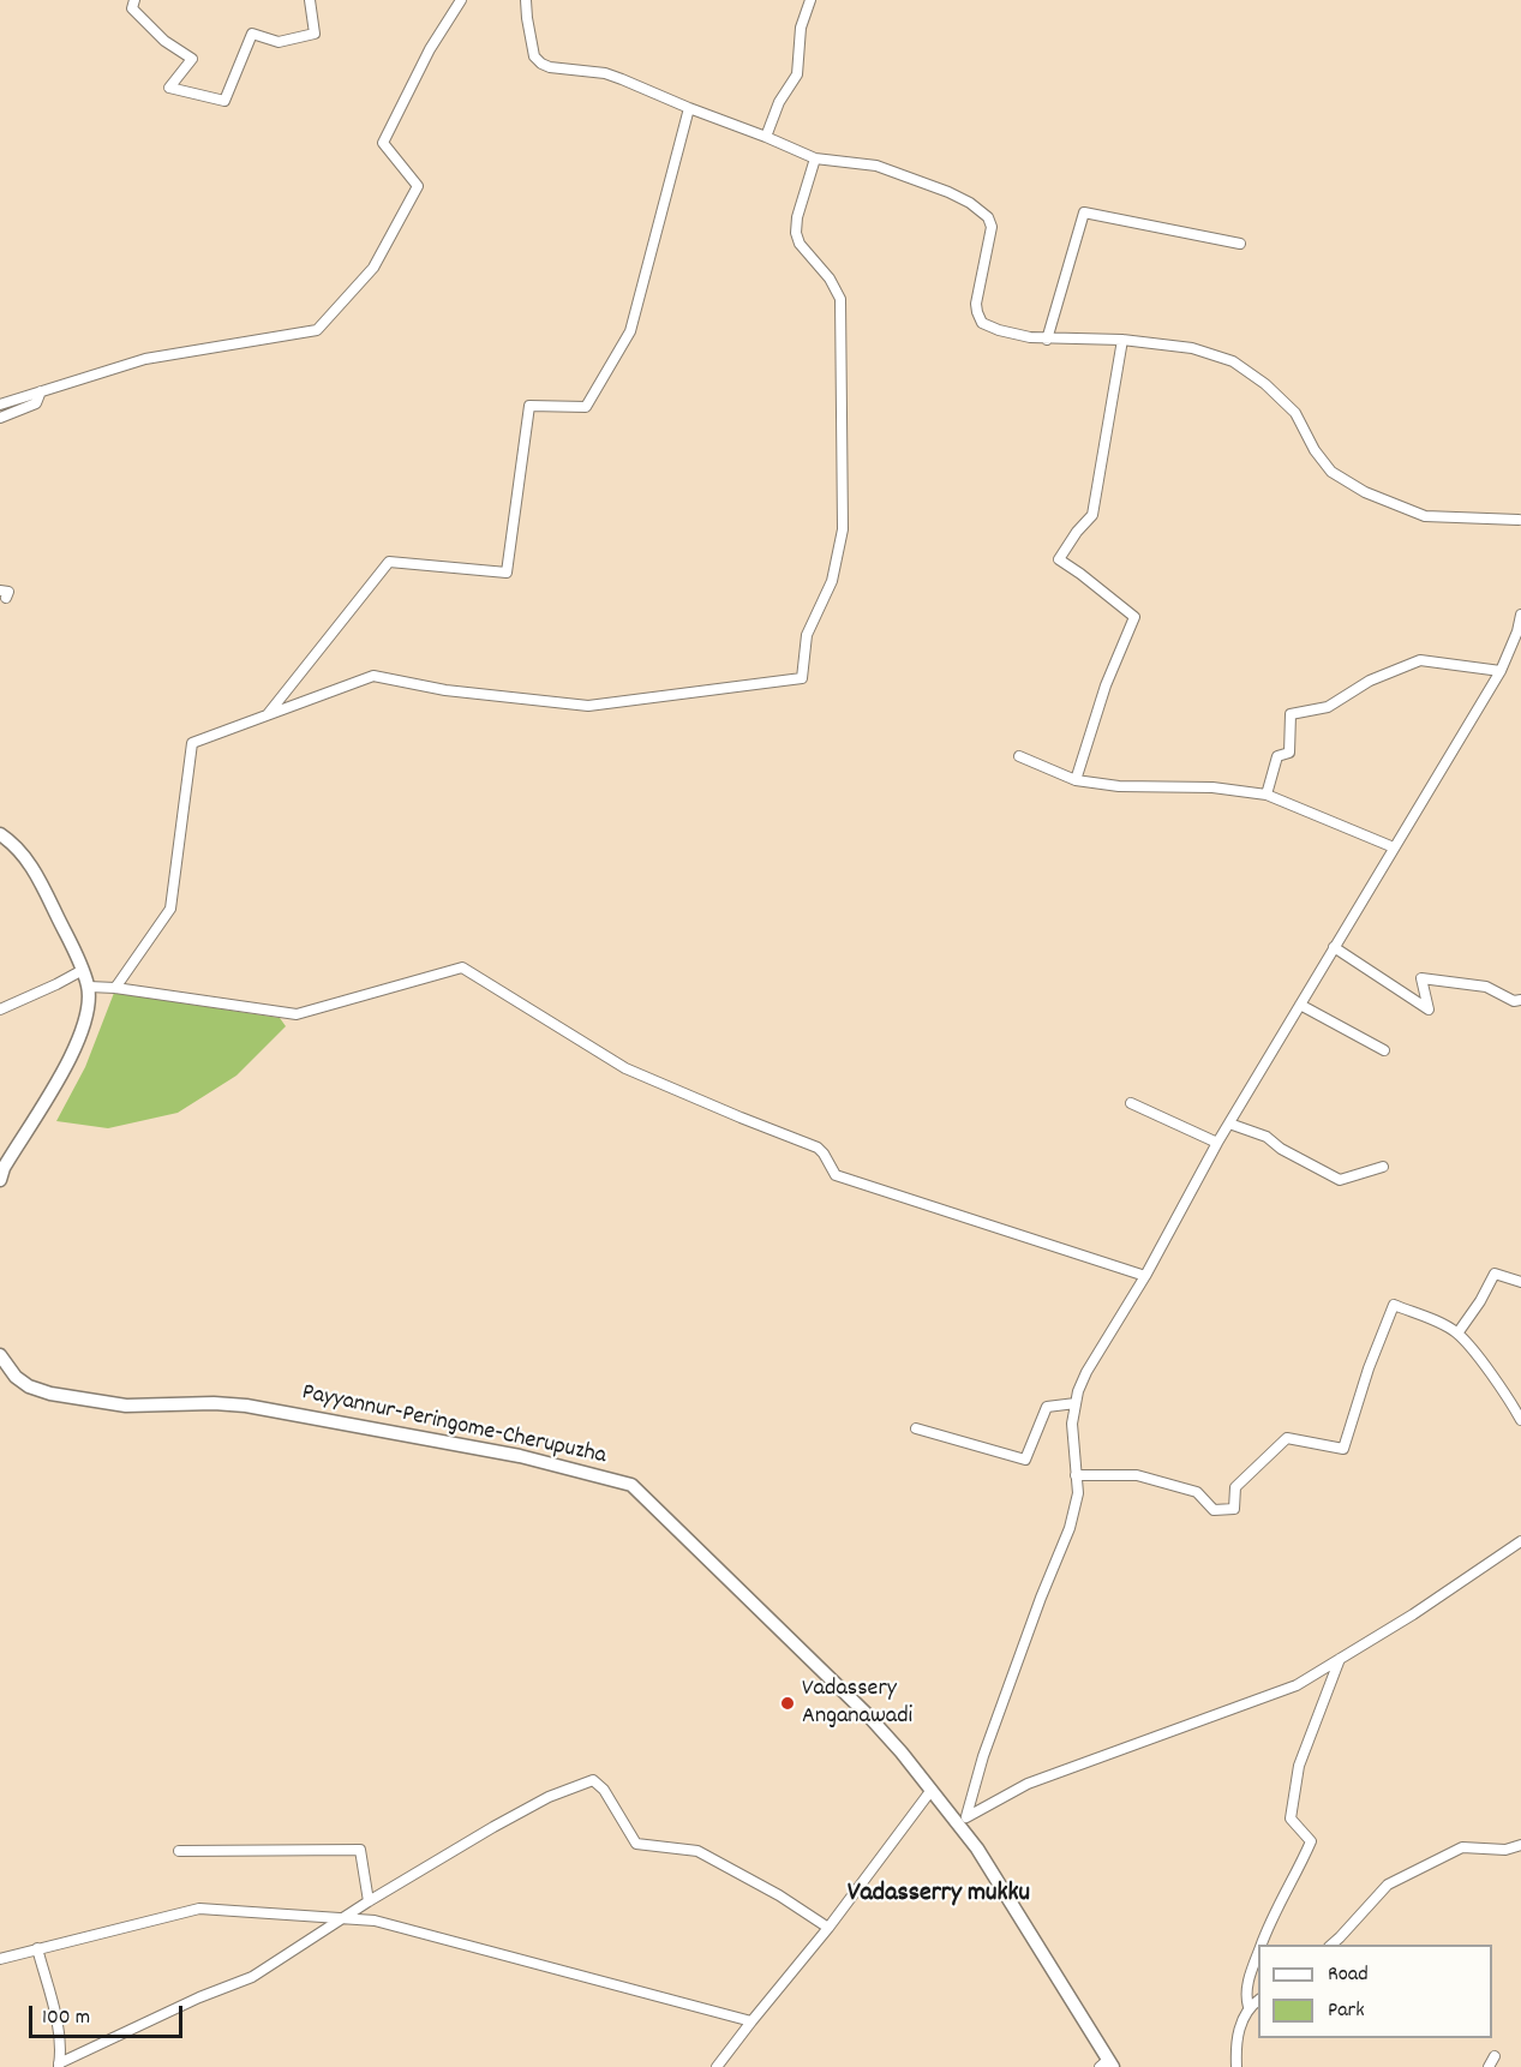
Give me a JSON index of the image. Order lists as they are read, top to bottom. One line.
{"streets":{"main road":["Payyannur-Peringome-Cherupuzha"]},"districts":["Vadasserry mukku"],"places":["Vadassery Anganawadi"],"legend":["Road","Park"],"scale_bar":"100 m"}
